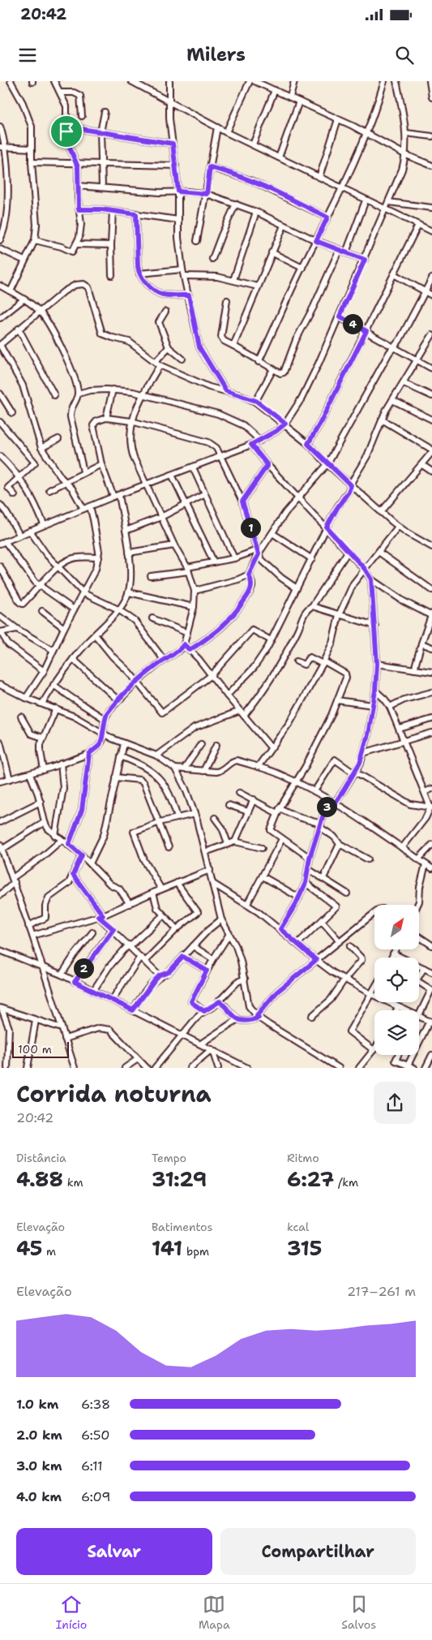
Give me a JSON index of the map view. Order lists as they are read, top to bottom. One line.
{"scale_bar":"100 m","north":"top right","page":{"status":"20:42","header":"Milers","pins":["4","1","3","2"],"scale":"100 m","heading":["Corrida noturna","20:42"],"stats":[["Distância","4.88 km"],["Tempo","31:29"],["Ritmo","6:27 /km"],["Elevação","45 m"],["Batimentos","141 bpm"],["kcal","315"]],"chart":["Elevação","217–261 m"],"list":[{"name":"1.0 km","note":"6:38"},{"name":"2.0 km","note":"6:50"},{"name":"3.0 km","note":"6:11"},{"name":"4.0 km","note":"6:09"}],"buttons":["Salvar","Compartilhar"],"tabs":["Início","Mapa","Salvos"]}}
